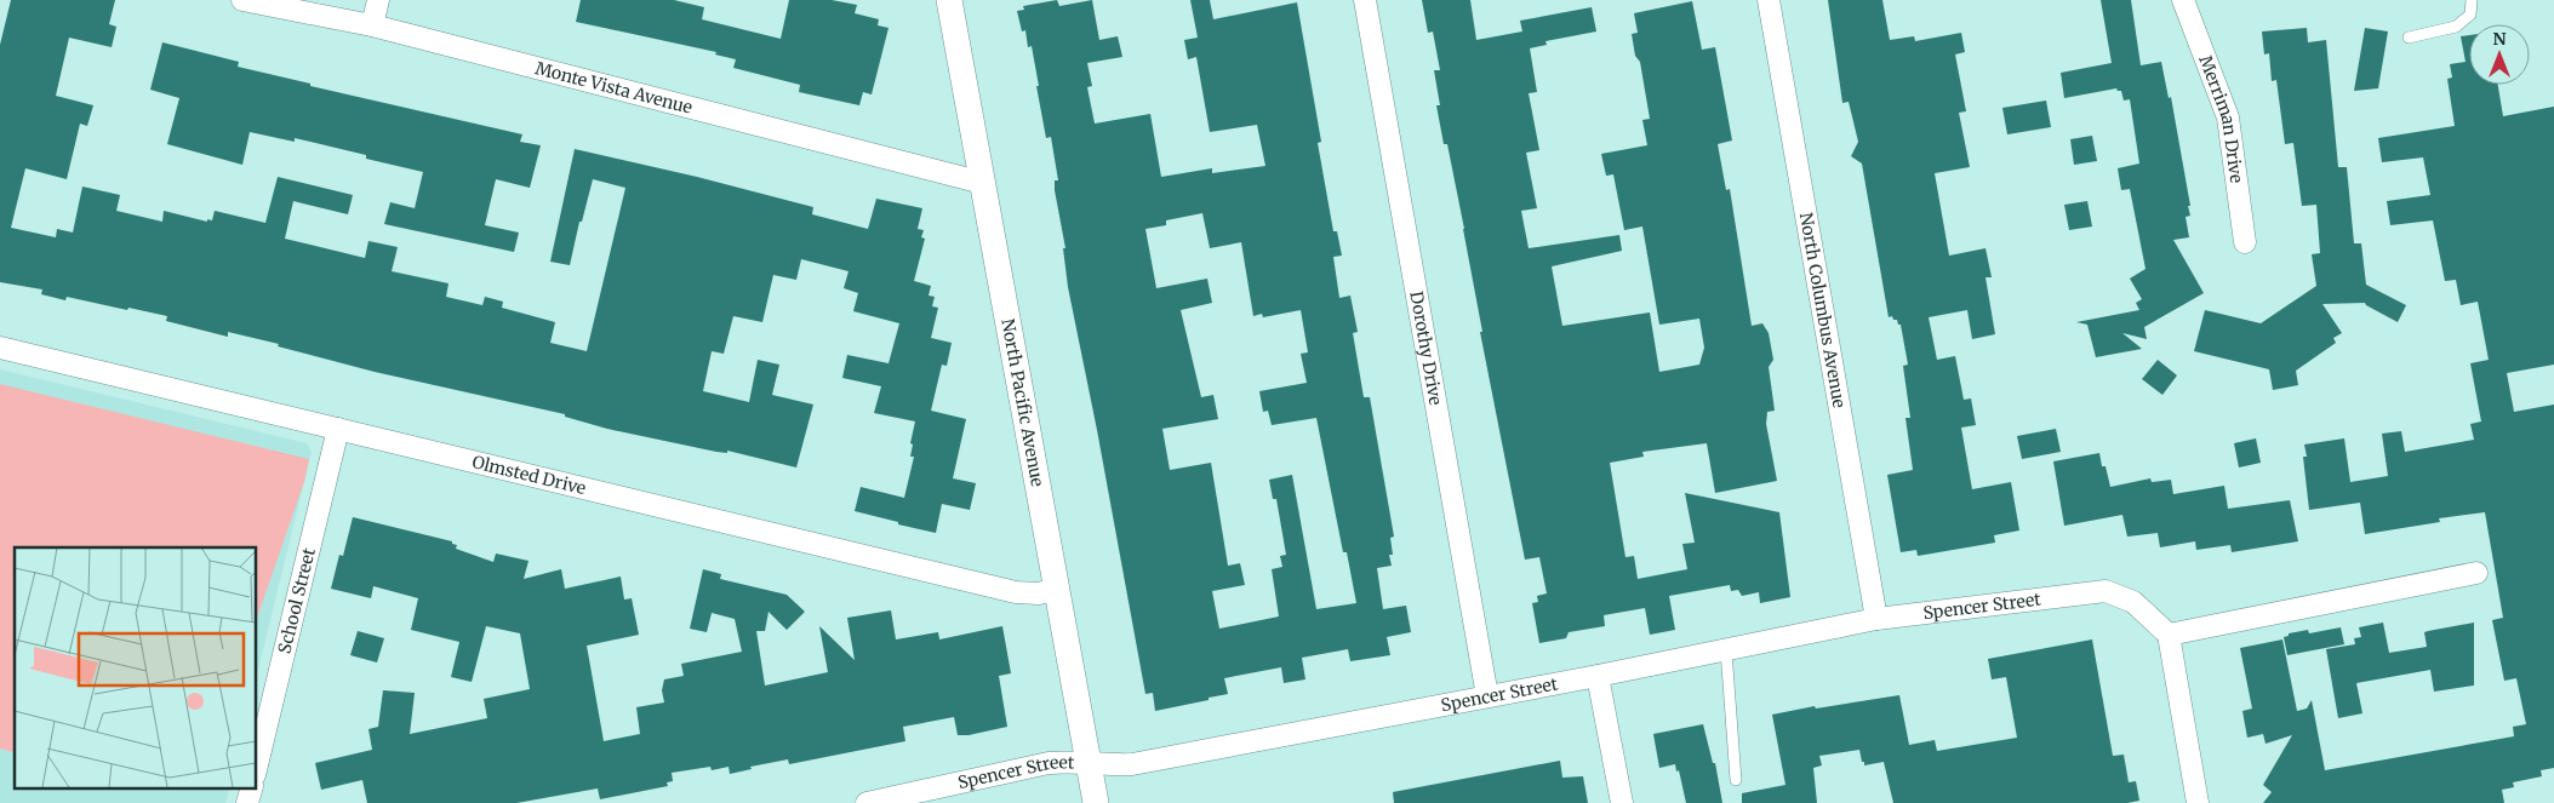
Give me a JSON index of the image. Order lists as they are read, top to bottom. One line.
{"streets":{"street":["Monte Vista Avenue","Merriman Drive","North Columbus Avenue","Dorothy Drive","North Pacific Avenue","Olmsted Drive","School Street","Spencer Street"]},"crossings":[["Monte Vista Avenue","North Pacific Avenue"],["North Columbus Avenue","Spencer Street"],["Dorothy Drive","Spencer Street"],["North Pacific Avenue","Olmsted Drive"],["North Pacific Avenue","Spencer Street"],["Olmsted Drive","School Street"]],"north":"top"}
